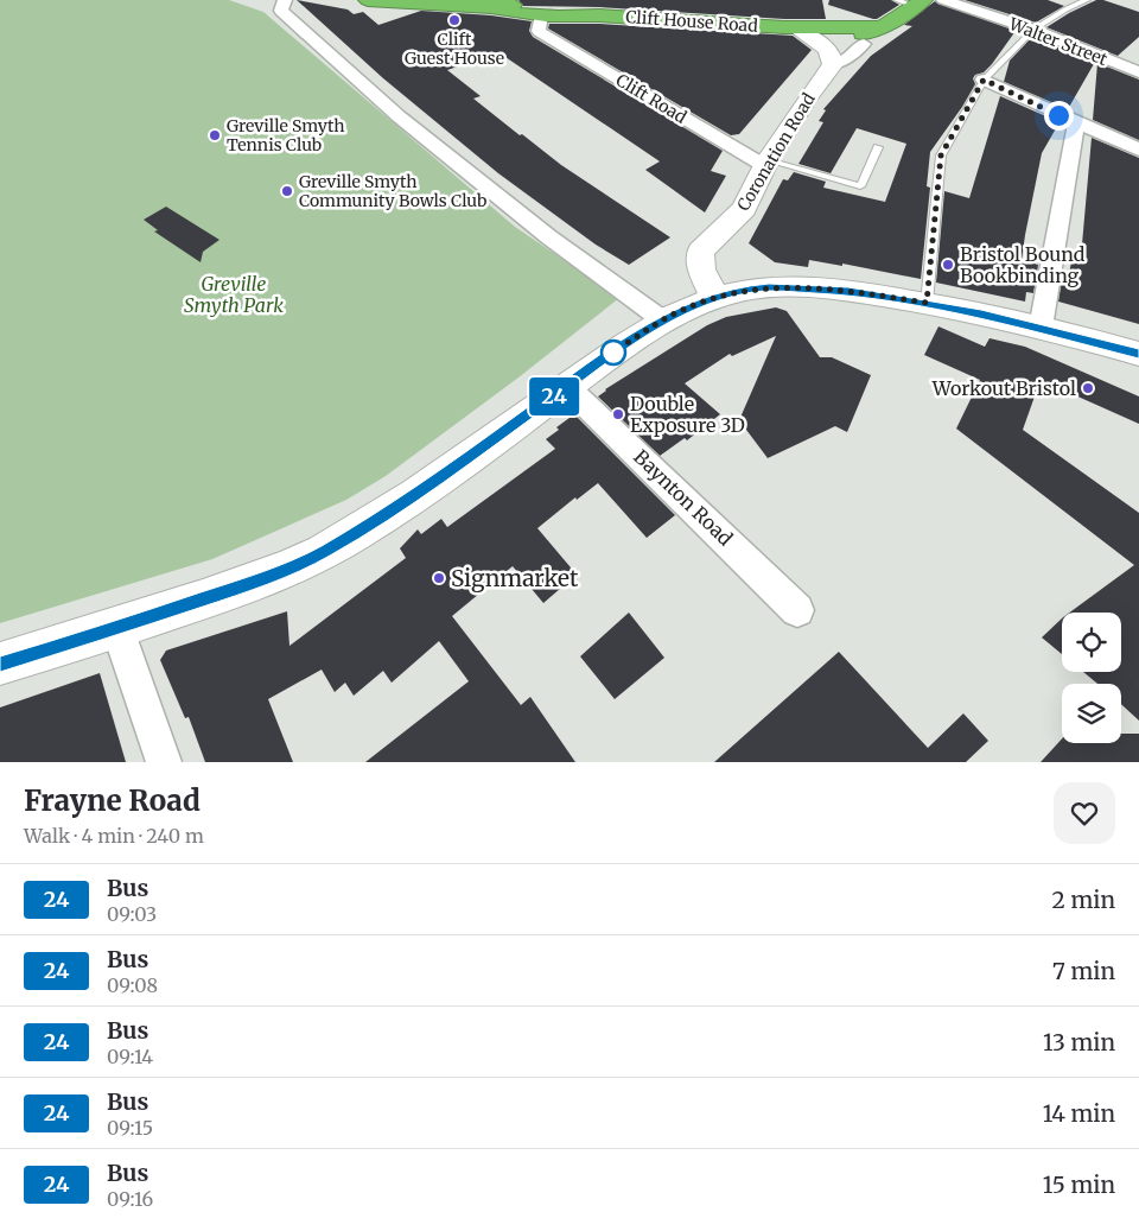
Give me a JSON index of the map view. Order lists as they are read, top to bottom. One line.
{"streets":{"highway":["Clift House Road"],"main road":["Coronation Road"],"street":["Walter Street","Clift Road","Baynton Road"]},"crossings":[["Clift House Road","Clift Road"],["Clift Road","Coronation Road"]],"parks":["Greville Smyth Park"],"places":["Clift Guest House","Greville Smyth Tennis Club","Greville Smyth Community Bowls Club","Bristol Bound Bookbinding","Workout Bristol","Double Exposure 3D","Signmarket"],"lines":["bus line 24"],"page":{"on_map":"24","heading":["Frayne Road","Walk · 4 min · 240 m"],"list":[{"mark":"24","name":"Bus","note":"09:03","value":"2 min"},{"mark":"24","name":"Bus","note":"09:08","value":"7 min"},{"mark":"24","name":"Bus","note":"09:14","value":"13 min"},{"mark":"24","name":"Bus","note":"09:15","value":"14 min"},{"mark":"24","name":"Bus","note":"09:16","value":"15 min"}]}}
